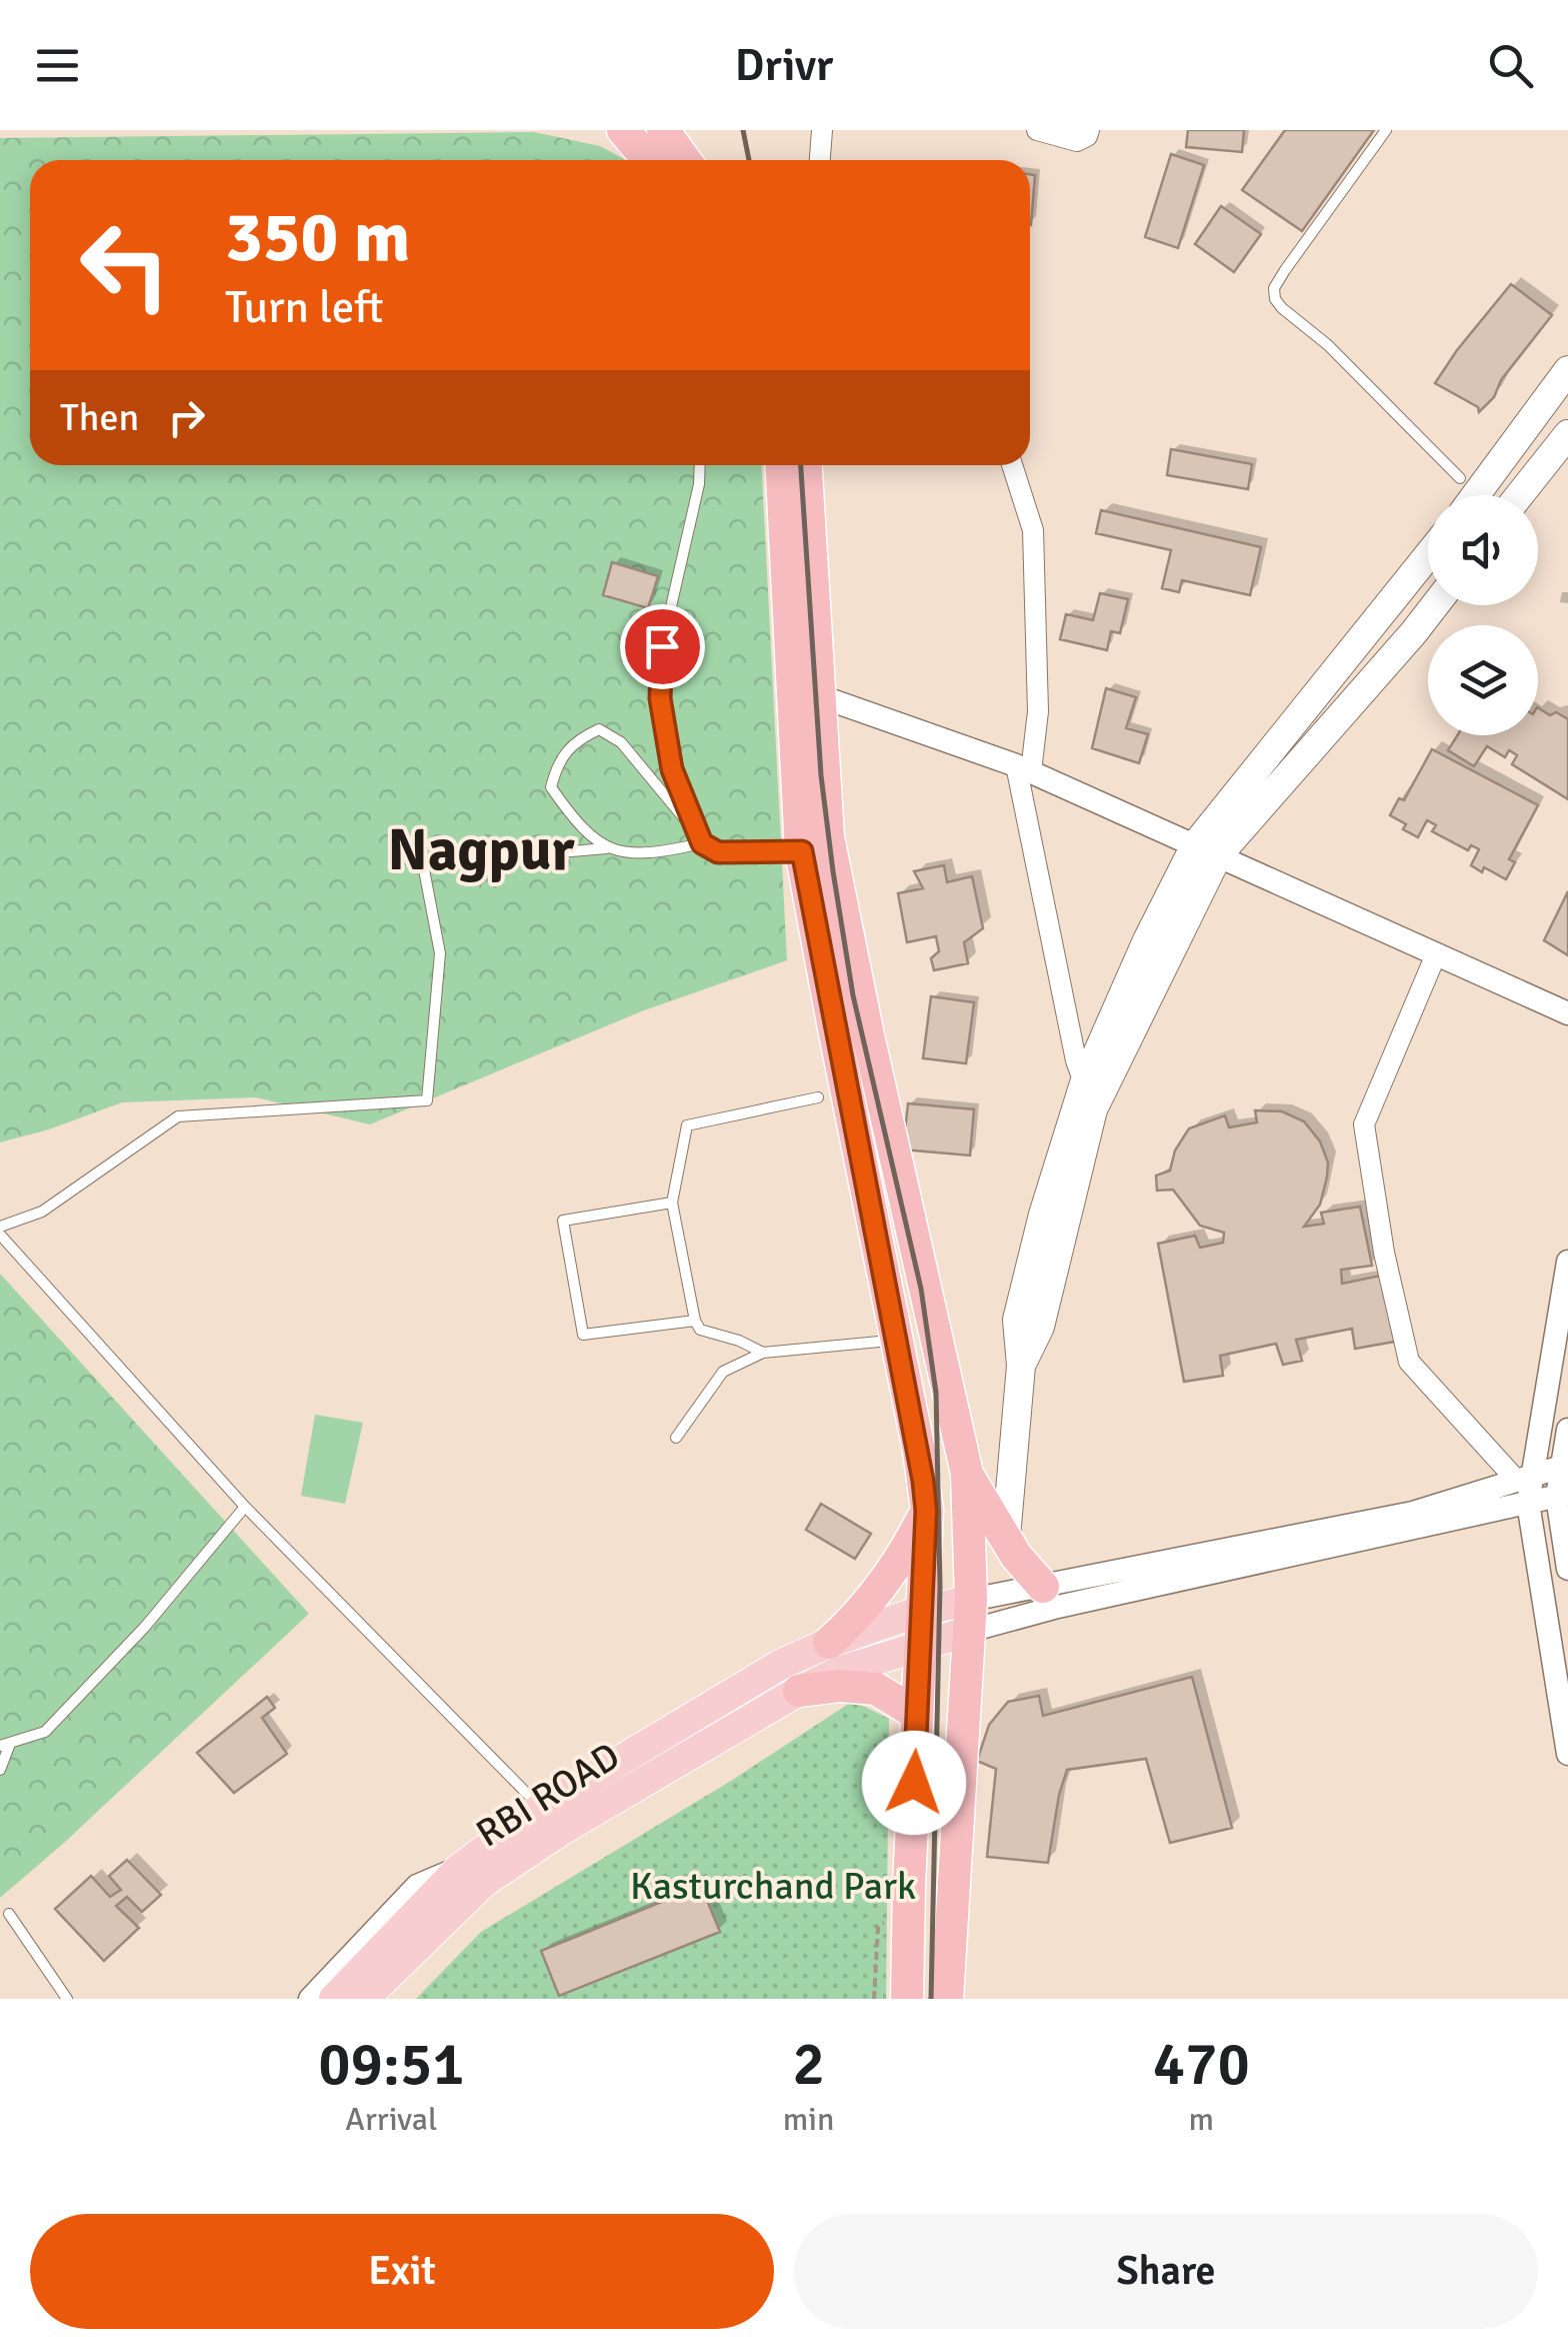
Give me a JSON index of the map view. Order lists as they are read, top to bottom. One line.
{"streets":{"main road":["RBI ROAD"]},"districts":["Nagpur"],"parks":["Kasturchand Park"],"page":{"header":"Drivr","turn":["350 m","Turn left"],"then":"Then","eta":["09:51","Arrival","2","min","470","m"],"buttons":["Exit","Share"]}}
